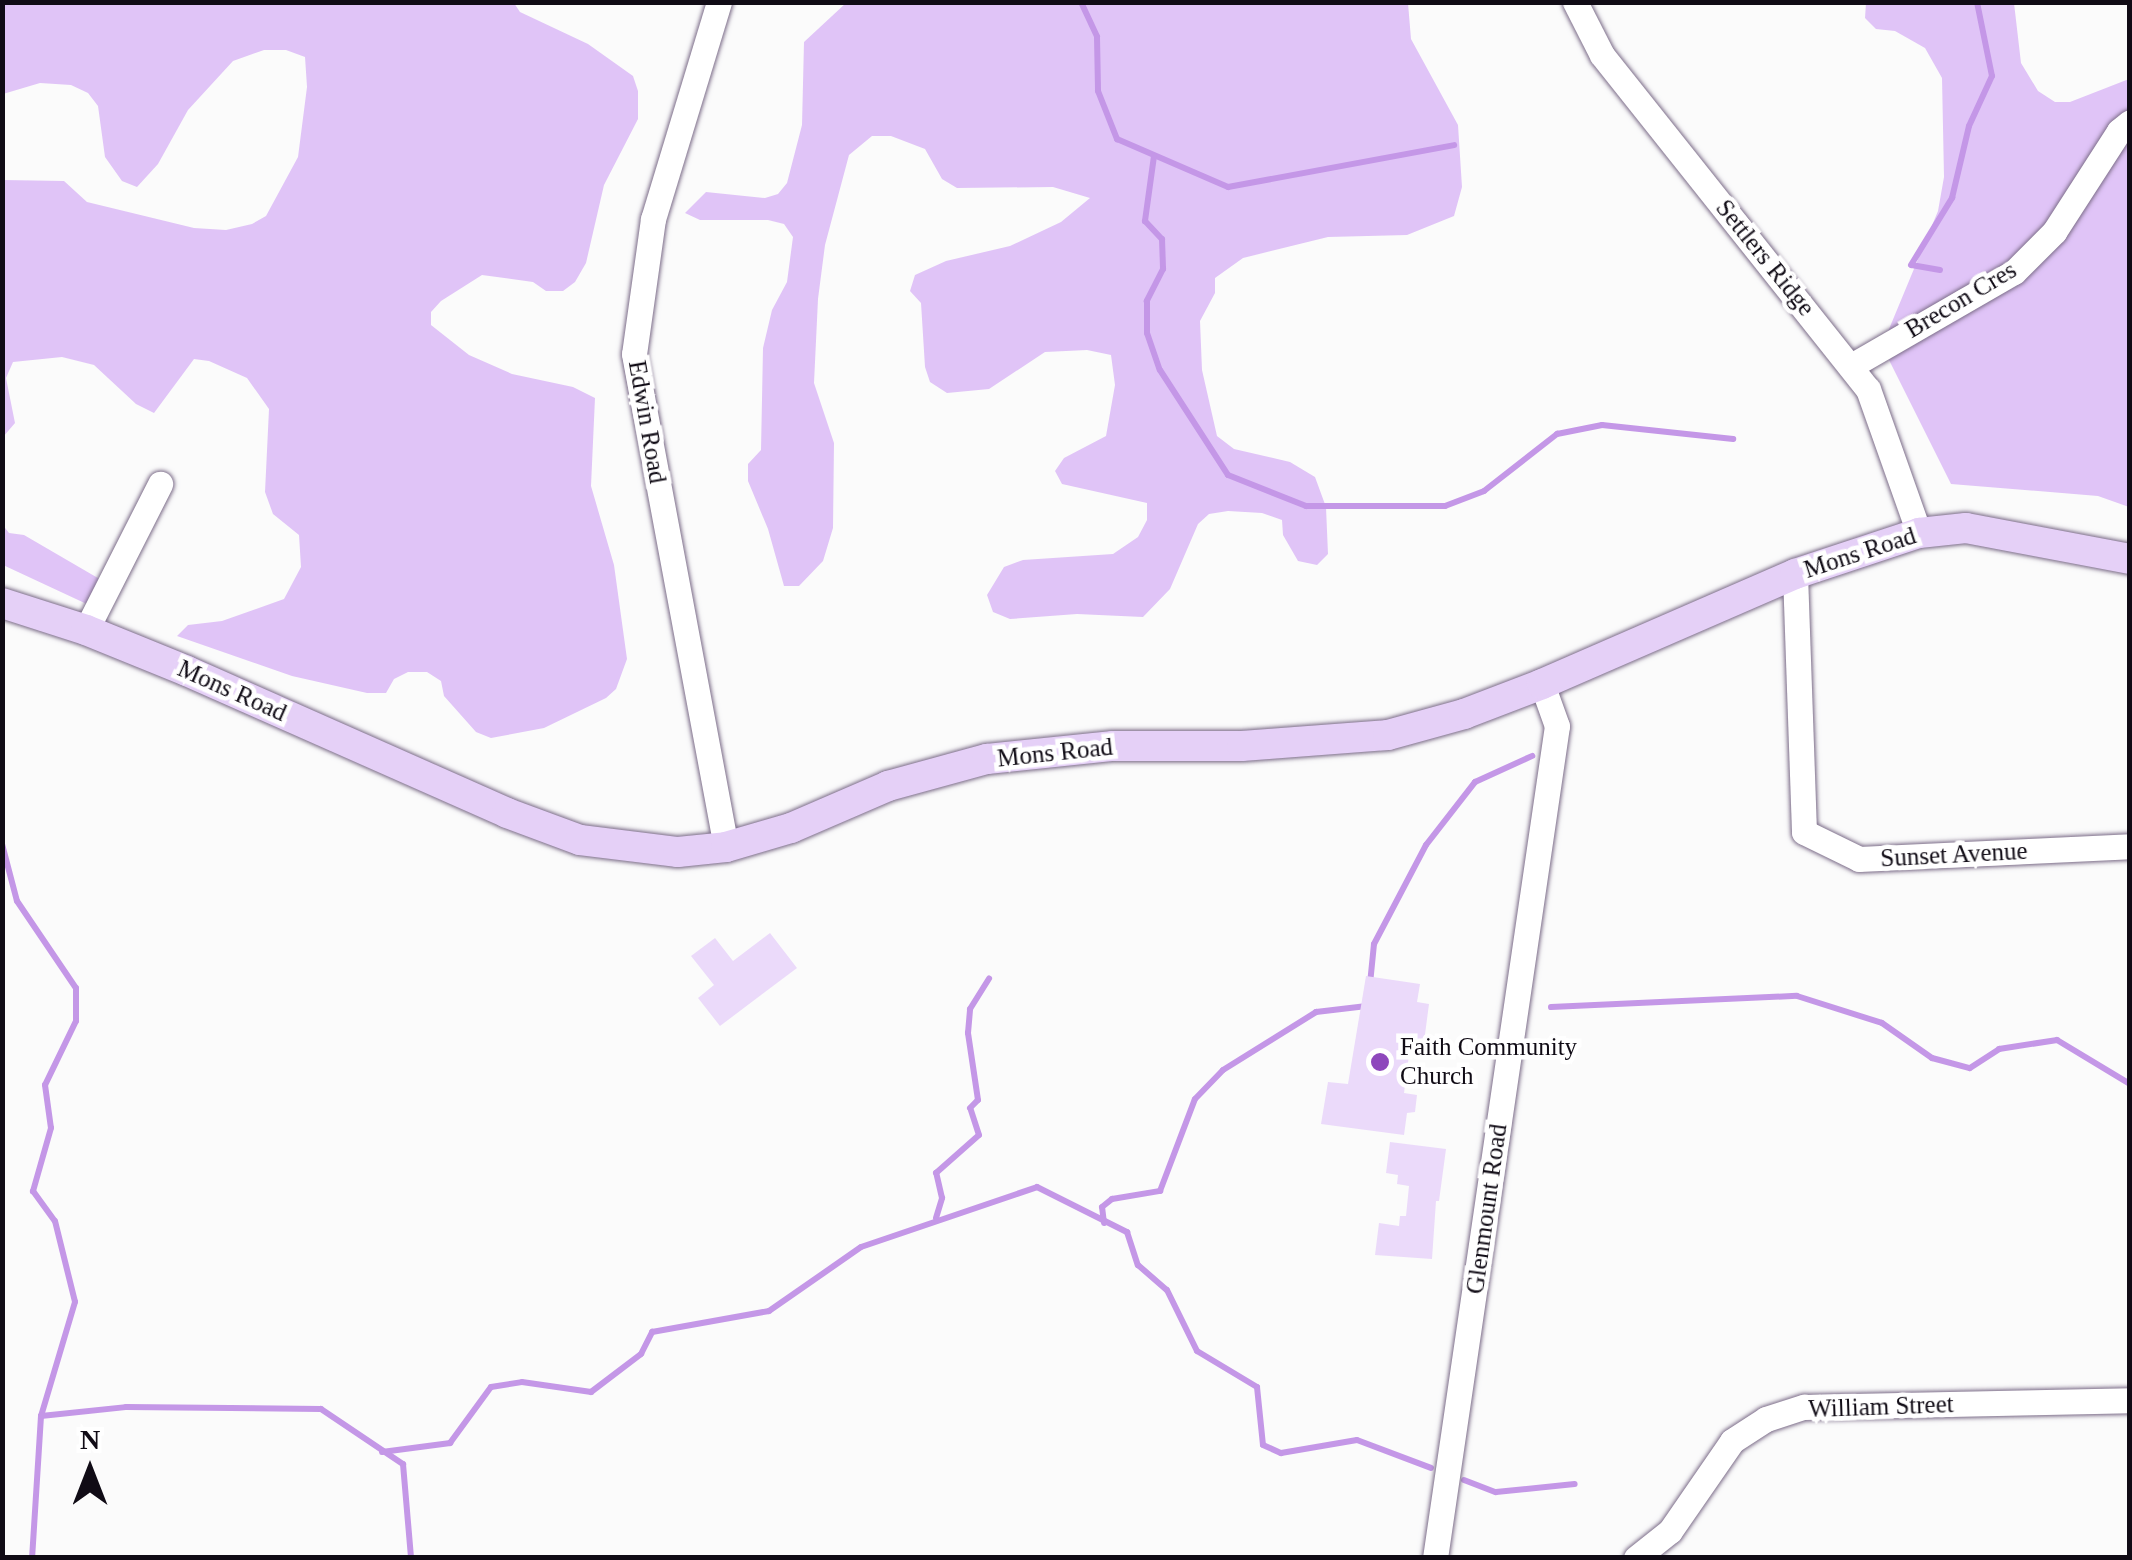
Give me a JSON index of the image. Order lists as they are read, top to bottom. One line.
{"streets":{"main road":["Mons Road"],"street":["Settlers Ridge","Brecon Cres","Edwin Road","Sunset Avenue","Glenmount Road","William Street"]},"crossings":[["Settlers Ridge","Brecon Cres"],["Settlers Ridge","Mons Road"],["Edwin Road","Mons Road"],["Mons Road","Sunset Avenue"],["Mons Road","Glenmount Road"]],"places":["Faith Community Church"],"north":"top"}
